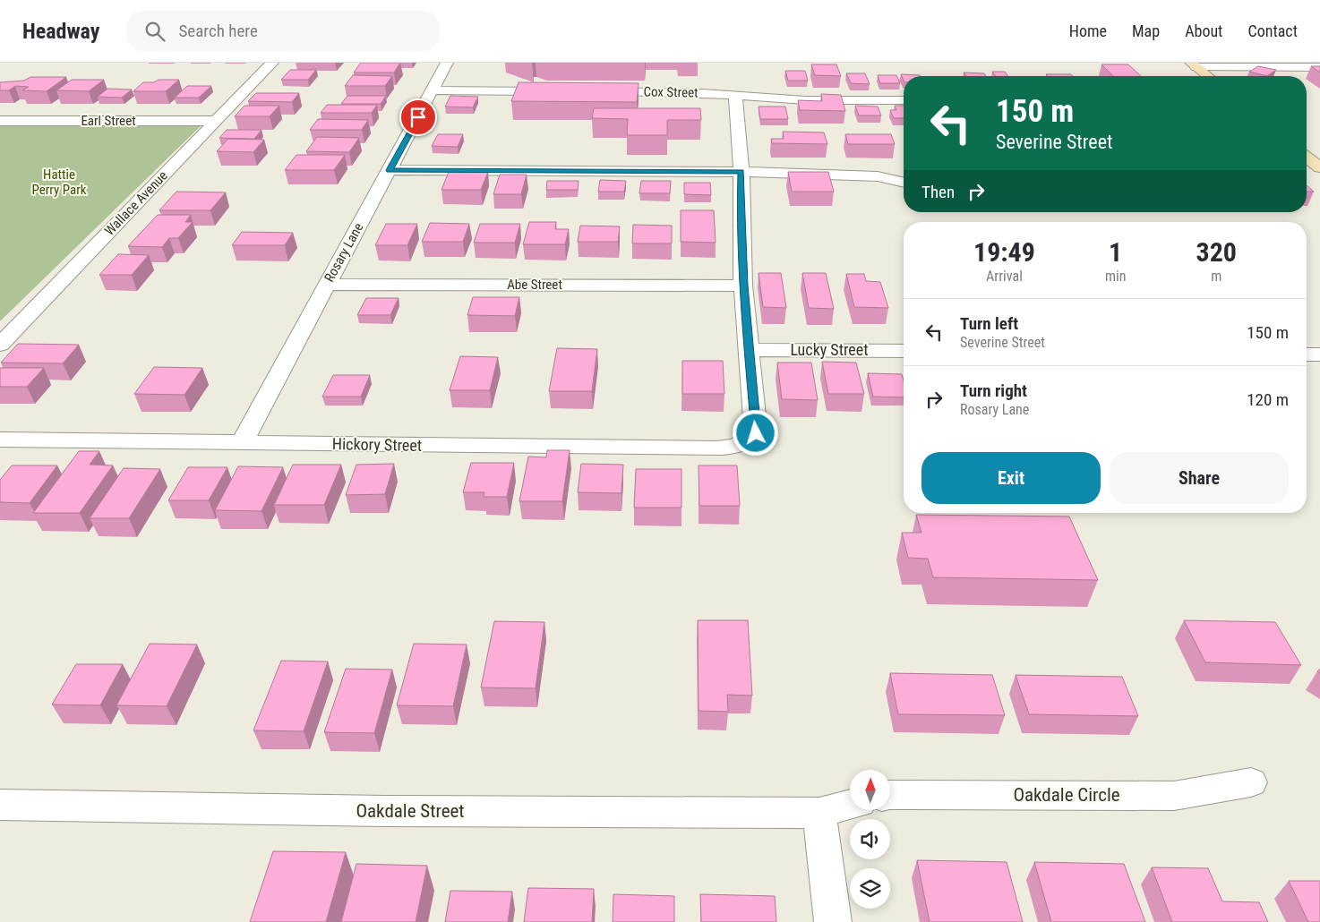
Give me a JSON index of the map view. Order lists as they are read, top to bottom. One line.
{"streets":{"street":["Cox Street","Earl Street","Wallace Avenue","Rosary Lane","Abe Street","Lucky Street","Hickory Street","Oakdale Circle","Oakdale Street"]},"crossings":[["Earl Street","Wallace Avenue"],["Rosary Lane","Abe Street"],["Rosary Lane","Hickory Street"],["Lucky Street","Hickory Street"]],"parks":["Hattie Perry Park"],"north":"top","page":{"header":"Headway","search":"Search here","nav":["Home","Map","About","Contact"],"turn":["150 m","Severine Street"],"then":"Then","eta":["19:49","Arrival","1","min","320","m"],"list":[{"name":"Turn left","note":"Severine Street","value":"150 m"},{"name":"Turn right","note":"Rosary Lane","value":"120 m"}],"buttons":["Exit","Share"]}}
